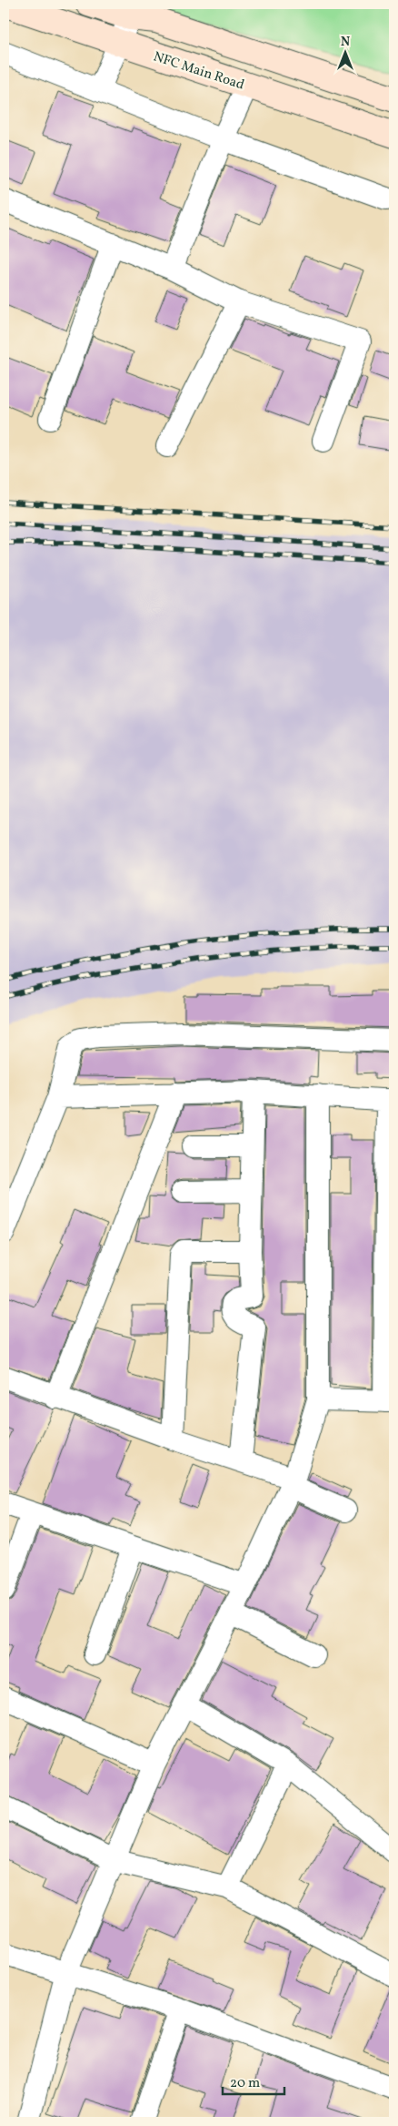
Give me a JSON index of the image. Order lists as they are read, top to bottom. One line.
{"streets":{"main road":["NFC Main Road"]},"scale_bar":"20 m","north":"top"}
